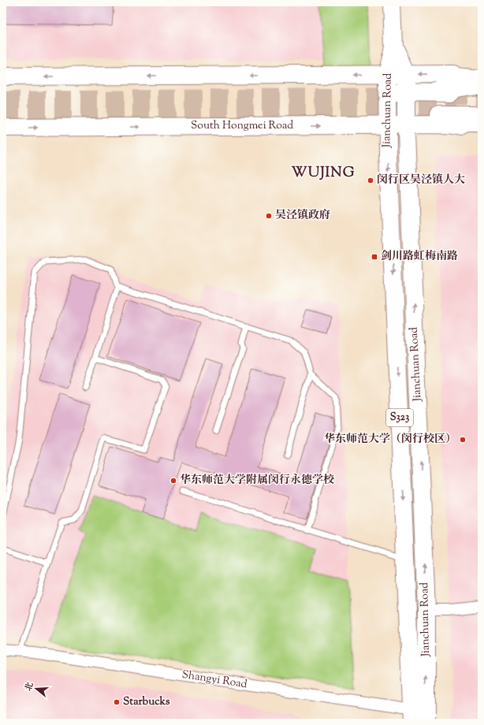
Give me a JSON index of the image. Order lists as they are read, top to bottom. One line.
{"streets":{"main road":["Jianchuan Road","South Hongmei Road","S323"],"street":["Shangyi Road"]},"crossings":[["Jianchuan Road","South Hongmei Road"],["Jianchuan Road","Shangyi Road"]],"districts":["WUJING"],"places":{"other":["闵行区吴泾镇人大","吴泾镇政府","华东师范大学（闵行校区）","华东师范大学附属闵行永德学校","Starbucks"],"transit":["剑川路虹梅南路"]},"north":"left"}
